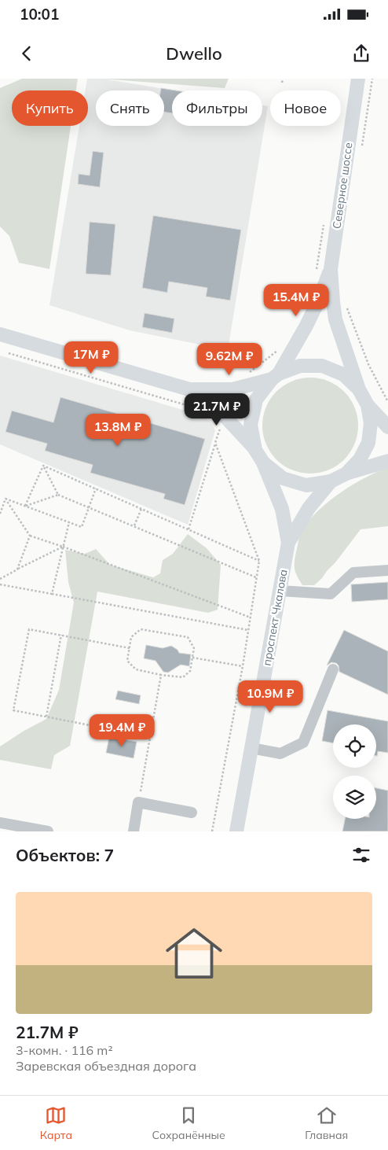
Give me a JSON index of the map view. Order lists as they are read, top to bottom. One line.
{"streets":{"main road":["Северное шоссе","проспект Чкалова"]},"page":{"status":"10:01","header":"Dwello","chip":["Купить","Снять","Фильтры","Новое"],"price":["15.4M ₽","17M ₽","9.62M ₽","21.7M ₽","13.8M ₽","10.9M ₽","19.4M ₽"],"heading":"Объектов: 7","list":[{"name":"21.7M ₽","note":"3-комн. · 116 m² · Заревская объездная дорога"}],"tabs":["Карта","Сохранённые","Главная"]}}
